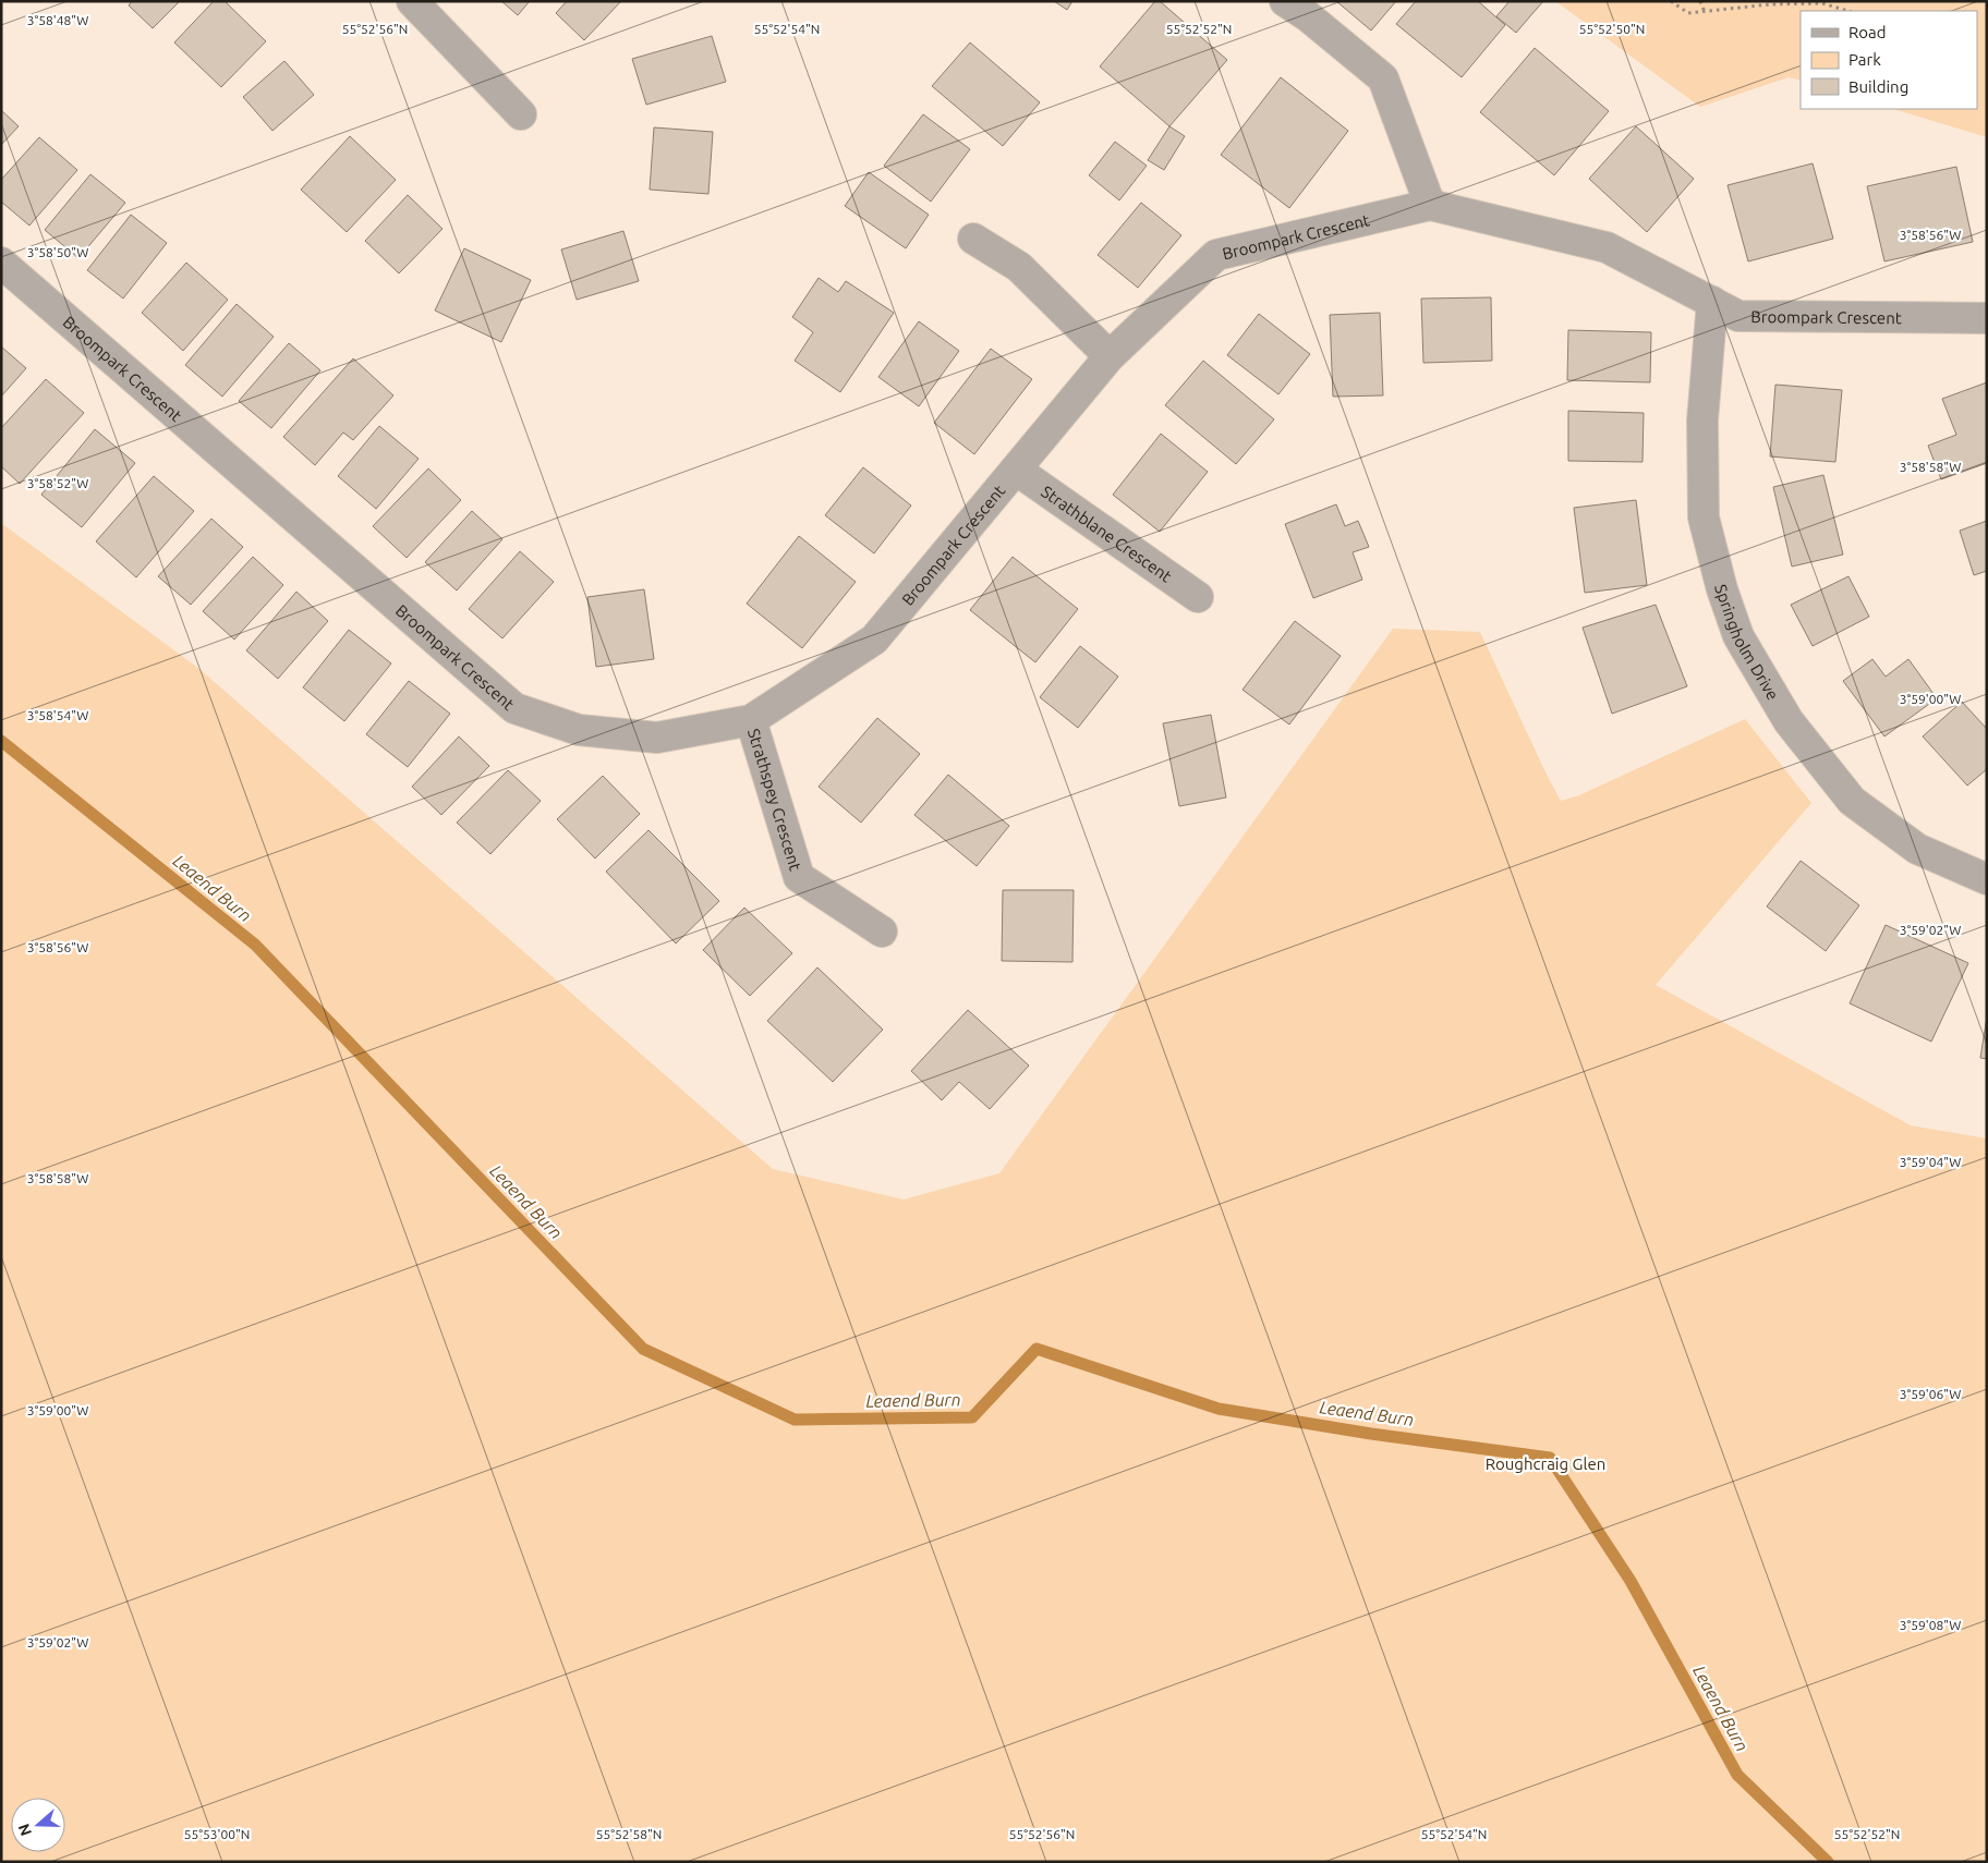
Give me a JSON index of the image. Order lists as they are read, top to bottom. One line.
{"streets":{"street":["Broompark Crescent","Strathblane Crescent","Springholm Drive","Strathspey Crescent"]},"crossings":[["Broompark Crescent","Strathblane Crescent"],["Broompark Crescent","Springholm Drive"],["Broompark Crescent","Strathspey Crescent"]],"water":["Leaend Burn"],"parks":["Roughcraig Glen"],"legend":["Road","Park","Building"],"north":"left","coordinates":["3°58'48\"W","55°52'56\"N","55°52'54\"N","55°52'52\"N","55°52'50\"N","3°58'56\"W","3°58'50\"W","3°58'58\"W","3°58'52\"W","3°59'00\"W","3°58'54\"W","3°59'02\"W","3°59'04\"W","3°59'06\"W","3°59'08\"W","55°53'00\"N","55°52'58\"N"]}
